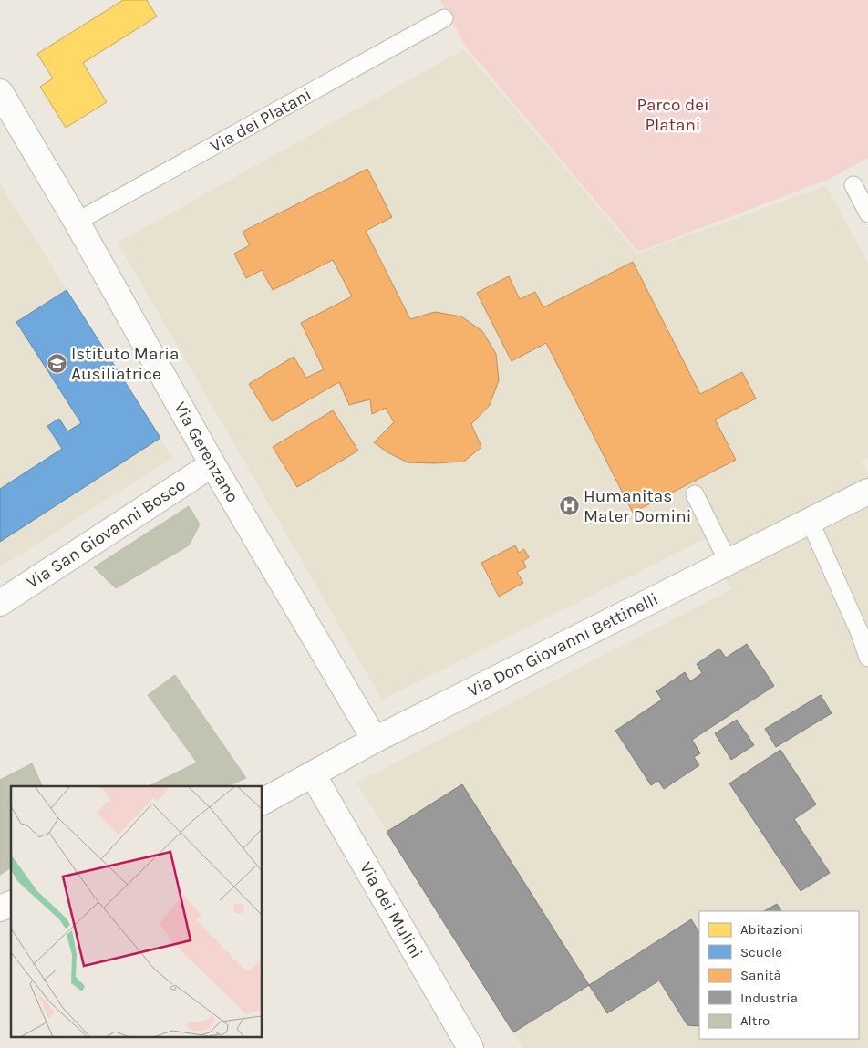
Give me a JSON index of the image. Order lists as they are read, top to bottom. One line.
{"streets":{"street":["Via Gerenzano","Via San Giovanni Bosco","Via Don Giovanni Bettinelli","Via dei Mulini"],"lane":["Via dei Platani"]},"crossings":[["Via dei Platani","Via Gerenzano"],["Via Gerenzano","Via San Giovanni Bosco"],["Via Gerenzano","Via Don Giovanni Bettinelli"],["Via Don Giovanni Bettinelli","Via dei Mulini"]],"parks":["Parco dei Platani"],"places":{"school or university":["Istituto Maria Ausiliatrice"],"hospital":["Humanitas Mater Domini"]},"legend":["Abitazioni","Scuole","Sanità","Industria","Altro"]}
